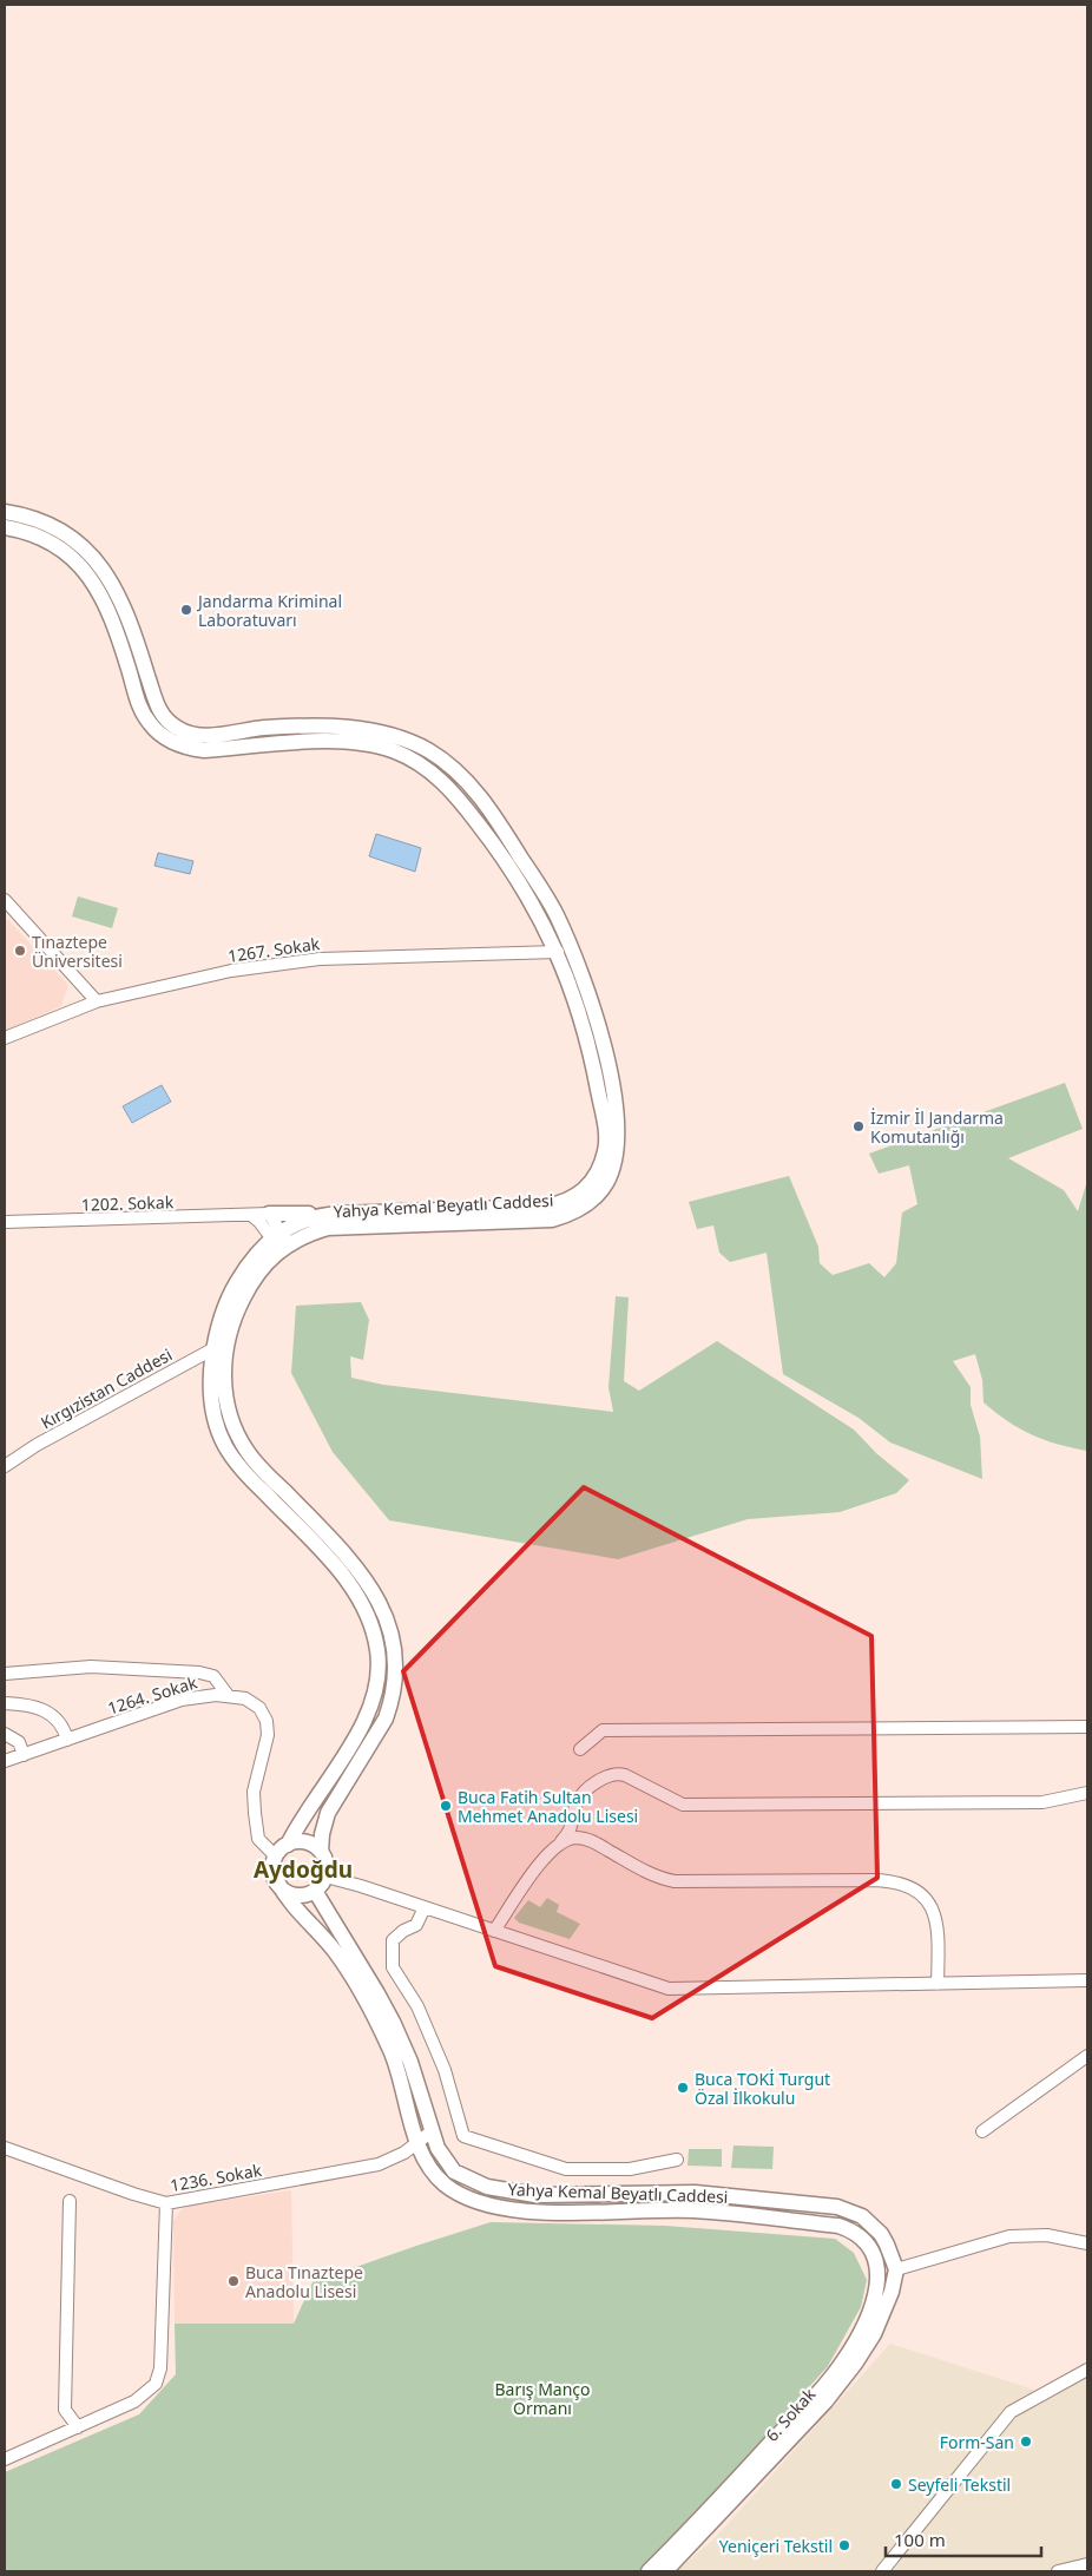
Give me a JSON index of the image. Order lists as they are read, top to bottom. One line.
{"streets":{"main road":["Yahya Kemal Beyatlı Caddesi","6. Sokak"],"street":["1267. Sokak","1202. Sokak","Kırgızistan Caddesi","1264. Sokak","1236. Sokak"]},"crossings":[["1267. Sokak","Yahya Kemal Beyatlı Caddesi"],["Yahya Kemal Beyatlı Caddesi","Kırgızistan Caddesi"],["Yahya Kemal Beyatlı Caddesi","1264. Sokak"],["Yahya Kemal Beyatlı Caddesi","1236. Sokak"],["Yahya Kemal Beyatlı Caddesi","6. Sokak"]],"districts":["Aydoğdu"],"parks":["Barış Manço Ormanı"],"places":["Jandarma Kriminal Laboratuvarı","Tınaztepe Üniversitesi","İzmir İl Jandarma Komutanlığı","Buca Fatih Sultan Mehmet Anadolu Lisesi","Buca TOKİ Turgut Özal İlkokulu","Buca Tınaztepe Anadolu Lisesi","Form-San","Seyfeli Tekstil","Yeniçeri Tekstil"],"scale_bar":"100 m"}
